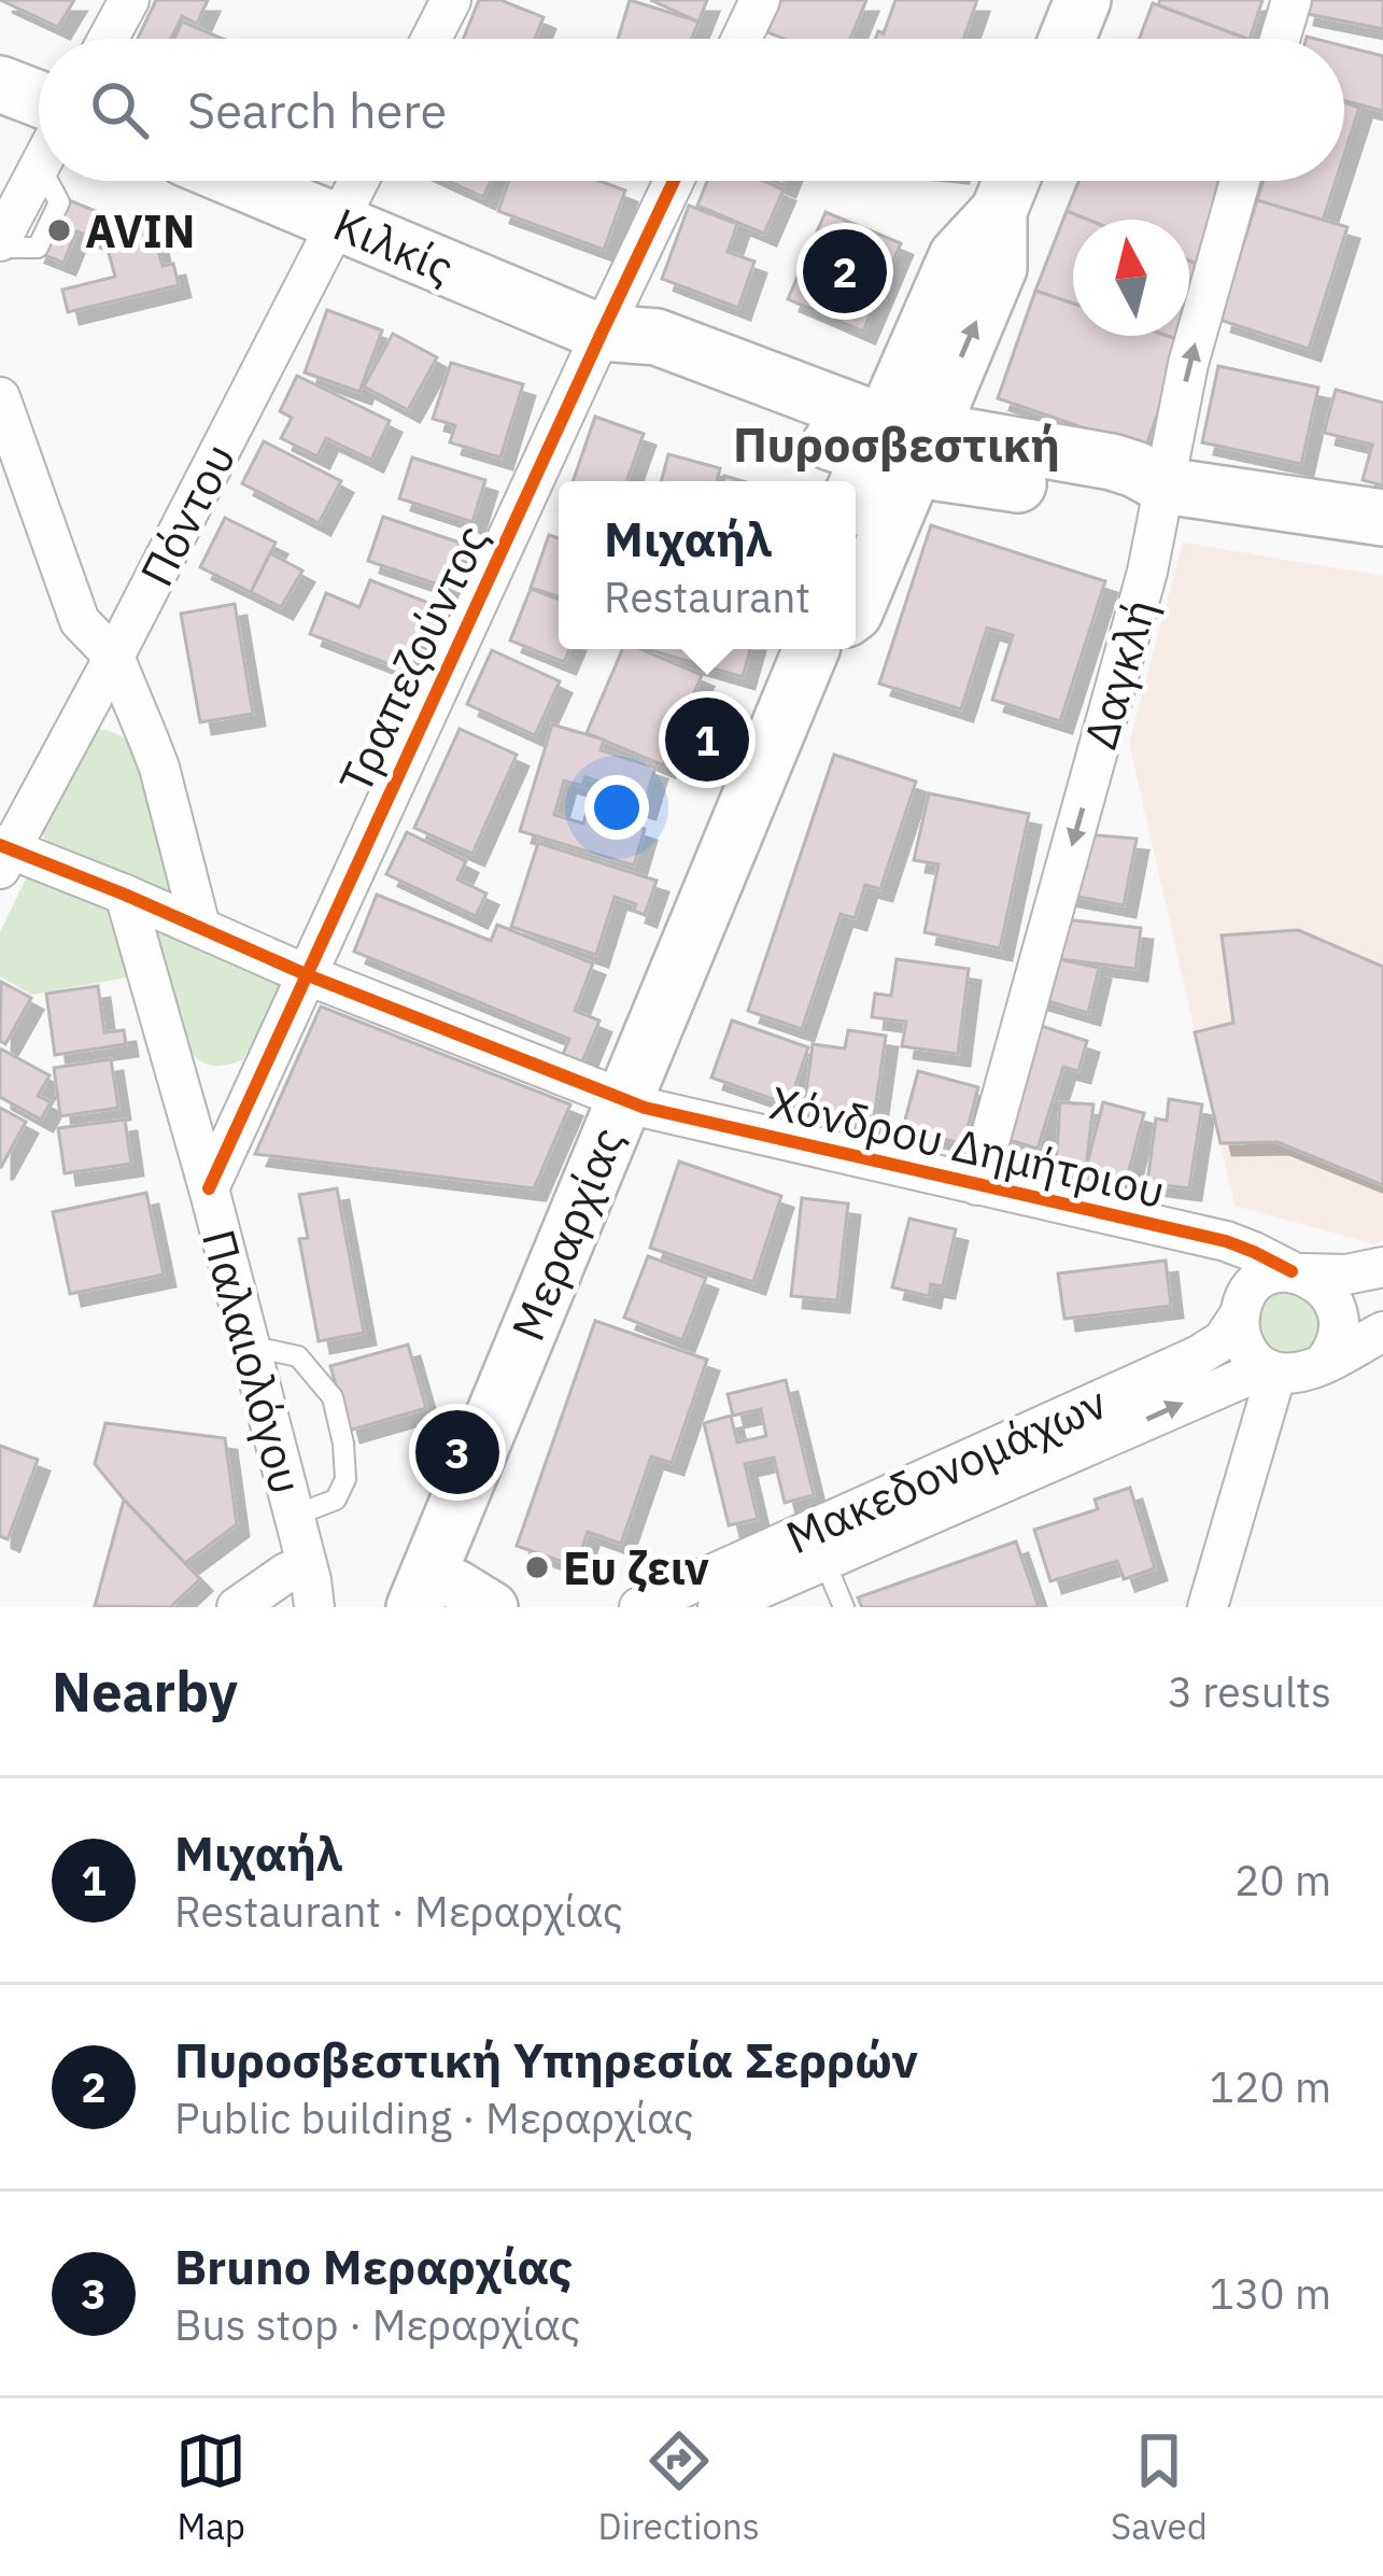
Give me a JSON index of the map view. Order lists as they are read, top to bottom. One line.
{"streets":{"main road":["Κιλκίς","Μεραρχίας"],"street":["Πόντου","Τραπεζούντος","Δαγκλή","Χόνδρου Δημήτριου","Παλαιολόγου","Μακεδονομάχων"]},"crossings":[["Κιλκίς","Πόντου"],["Κιλκίς","Τραπεζούντος"],["Κιλκίς","Δαγκλή"],["Κιλκίς","Μεραρχίας"],["Πόντου","Χόνδρου Δημήτριου"],["Τραπεζούντος","Χόνδρου Δημήτριου"],["Τραπεζούντος","Παλαιολόγου"],["Δαγκλή","Χόνδρου Δημήτριου"],["Χόνδρου Δημήτριου","Μεραρχίας"],["Χόνδρου Δημήτριου","Παλαιολόγου"],["Χόνδρου Δημήτριου","Μακεδονομάχων"]],"districts":["Πυροσβεστική"],"places":["AVIN","Ευ ζειν"],"north":"top","page":{"search":"Search here","pins":["2","1","3"],"popup":["Μιχαήλ","Restaurant"],"heading":["Nearby","3 results"],"list":[{"mark":"1","name":"Μιχαήλ","note":"Restaurant · Μεραρχίας","value":"20 m"},{"mark":"2","name":"Πυροσβεστική Υπηρεσία Σερρών","note":"Public building · Μεραρχίας","value":"120 m"},{"mark":"3","name":"Bruno Μεραρχίας","note":"Bus stop · Μεραρχίας","value":"130 m"}],"nav":["Map","Directions","Saved"]}}
